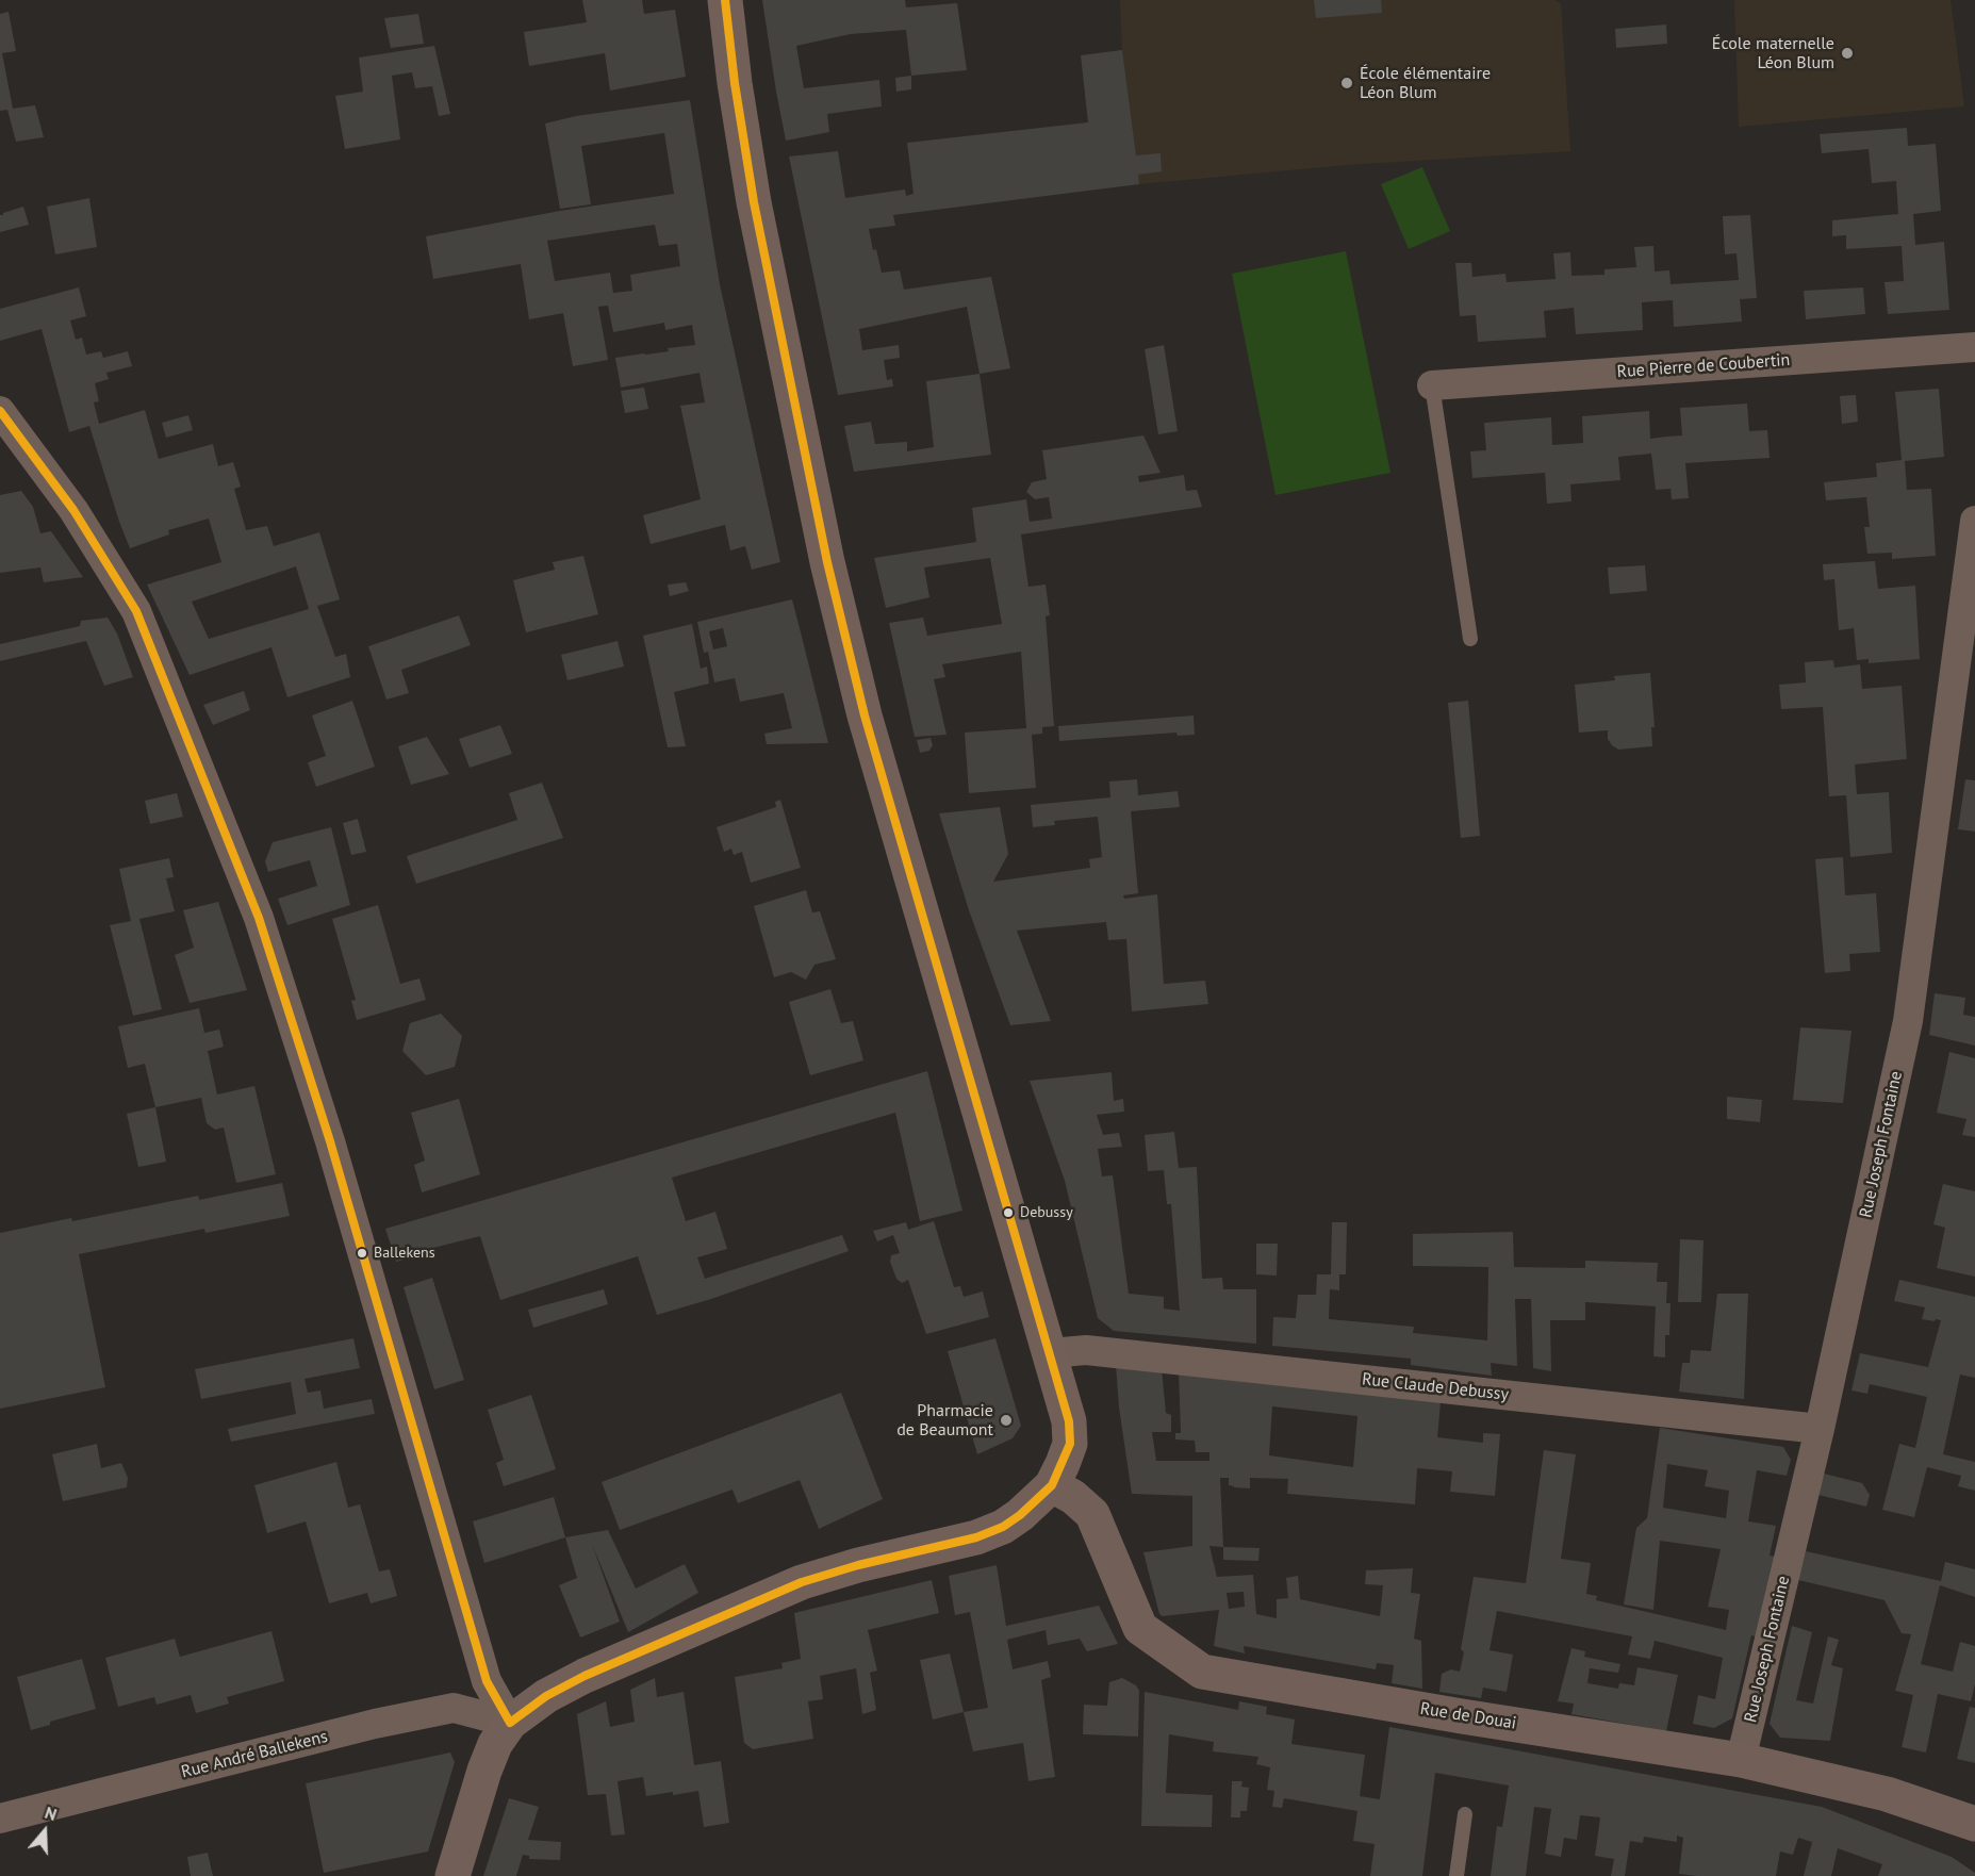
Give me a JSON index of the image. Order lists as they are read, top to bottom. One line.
{"streets":{"main road":["Rue de Douai"],"street":["Rue Pierre de Coubertin","Rue Joseph Fontaine","Rue Claude Debussy","Rue André Ballekens"]},"crossings":[["Rue Joseph Fontaine","Rue Claude Debussy"],["Rue Joseph Fontaine","Rue de Douai"]],"places":["École maternelle Léon Blum","École élémentaire Léon Blum","Debussy","Ballekens","Pharmacie de Beaumont"],"north":"top"}
